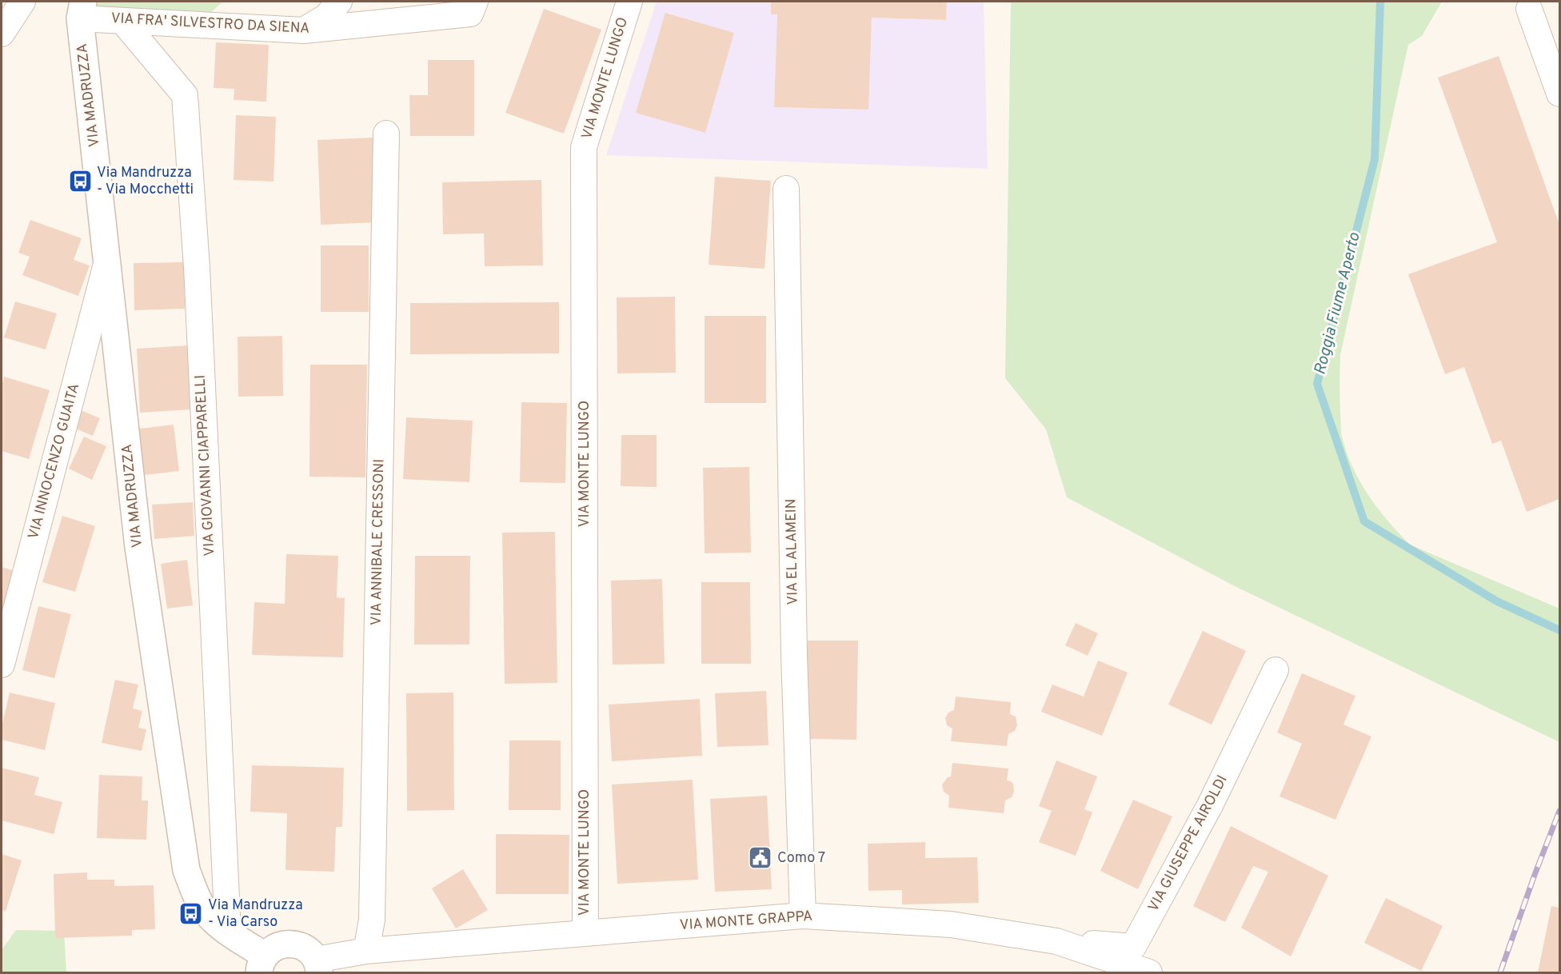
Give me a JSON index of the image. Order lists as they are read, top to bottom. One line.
{"streets":{"street":["VIA FRA' SILVESTRO DA SIENA","VIA MONTE LUNGO","VIA MADRUZZA","VIA INNOCENZO GUAITA","VIA GIOVANNI CIAPPARELLI","VIA ANNIBALE CRESSONI","VIA EL ALAMEIN","VIA GIUSEPPE AIROLDI","VIA MONTE GRAPPA"]},"crossings":[["VIA FRA' SILVESTRO DA SIENA","VIA MADRUZZA"],["VIA FRA' SILVESTRO DA SIENA","VIA GIOVANNI CIAPPARELLI"],["VIA MONTE LUNGO","VIA MONTE GRAPPA"],["VIA MADRUZZA","VIA INNOCENZO GUAITA"],["VIA MADRUZZA","VIA GIOVANNI CIAPPARELLI"],["VIA ANNIBALE CRESSONI","VIA MONTE GRAPPA"],["VIA EL ALAMEIN","VIA MONTE GRAPPA"],["VIA GIUSEPPE AIROLDI","VIA MONTE GRAPPA"]],"water":["Roggia Fiume Aperto"],"places":{"bus stop":["Via Mandruzza - Via Mocchetti","Via Mandruzza - Via Carso"],"public building":["Como 7"]}}
